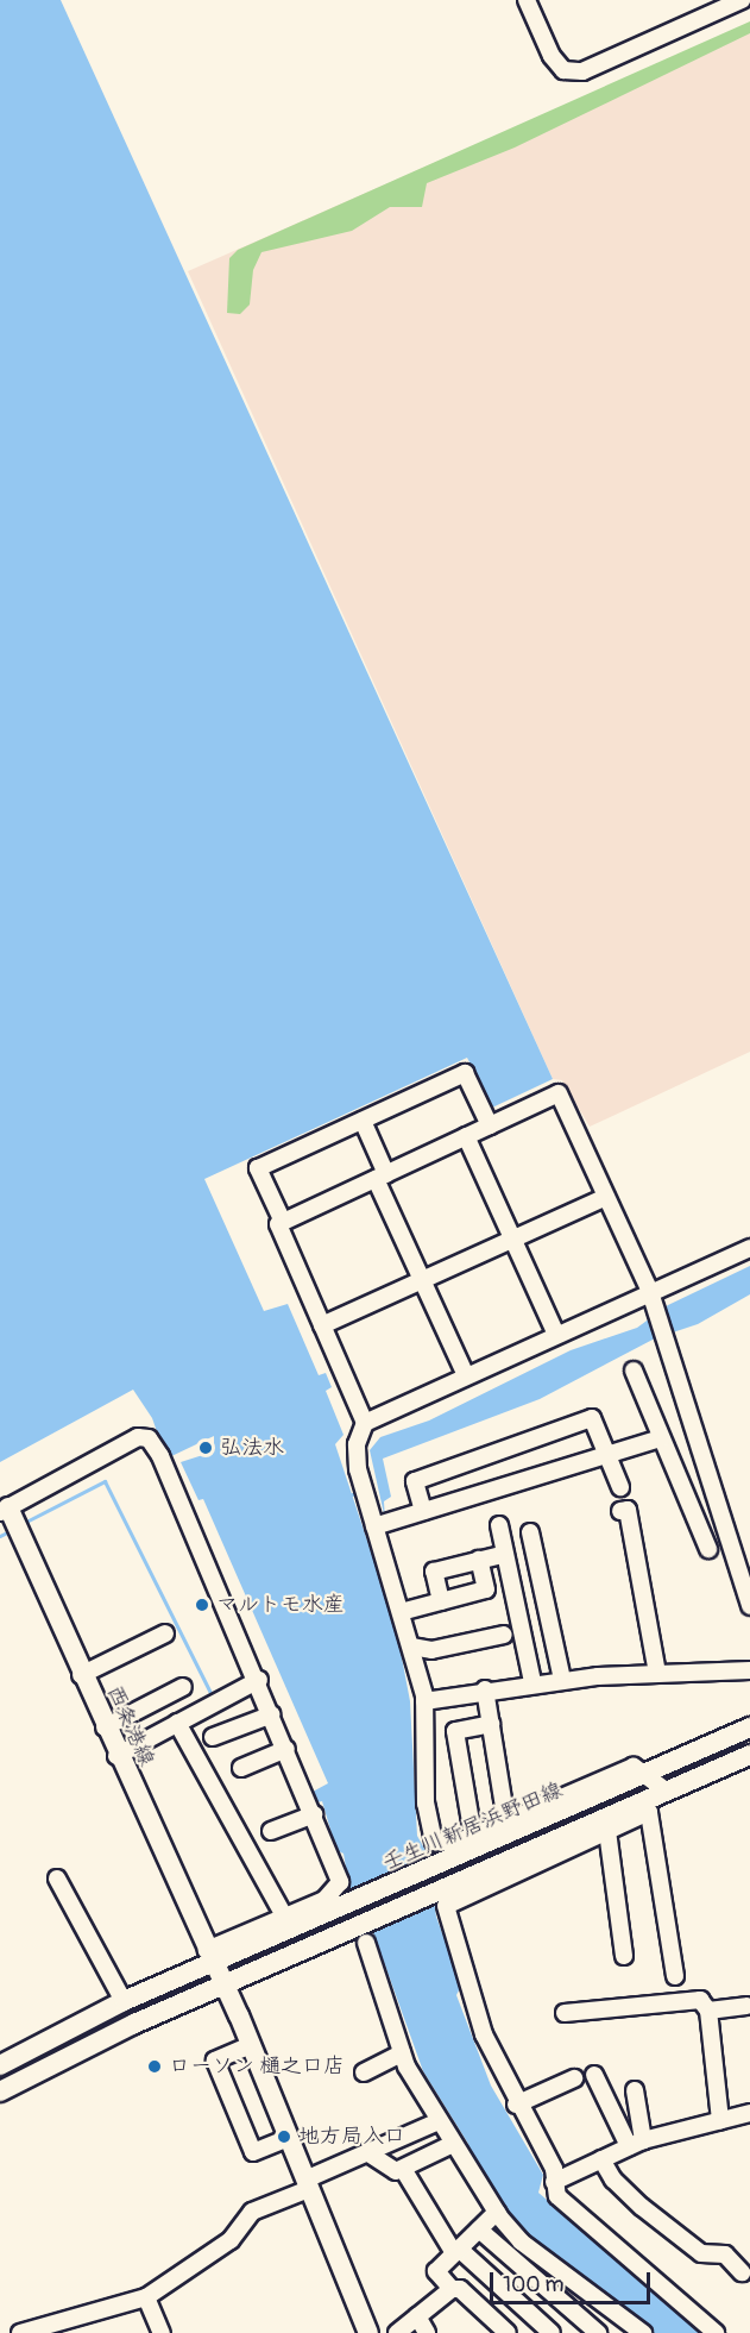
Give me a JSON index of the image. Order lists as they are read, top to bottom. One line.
{"streets":{"main road":["西条港線","壬生川新居浜野田線"]},"crossings":[["西条港線","壬生川新居浜野田線"]],"places":["弘法水","マルトモ水産","ローソン 樋之口店","地方局入口"],"scale_bar":"100 m"}
